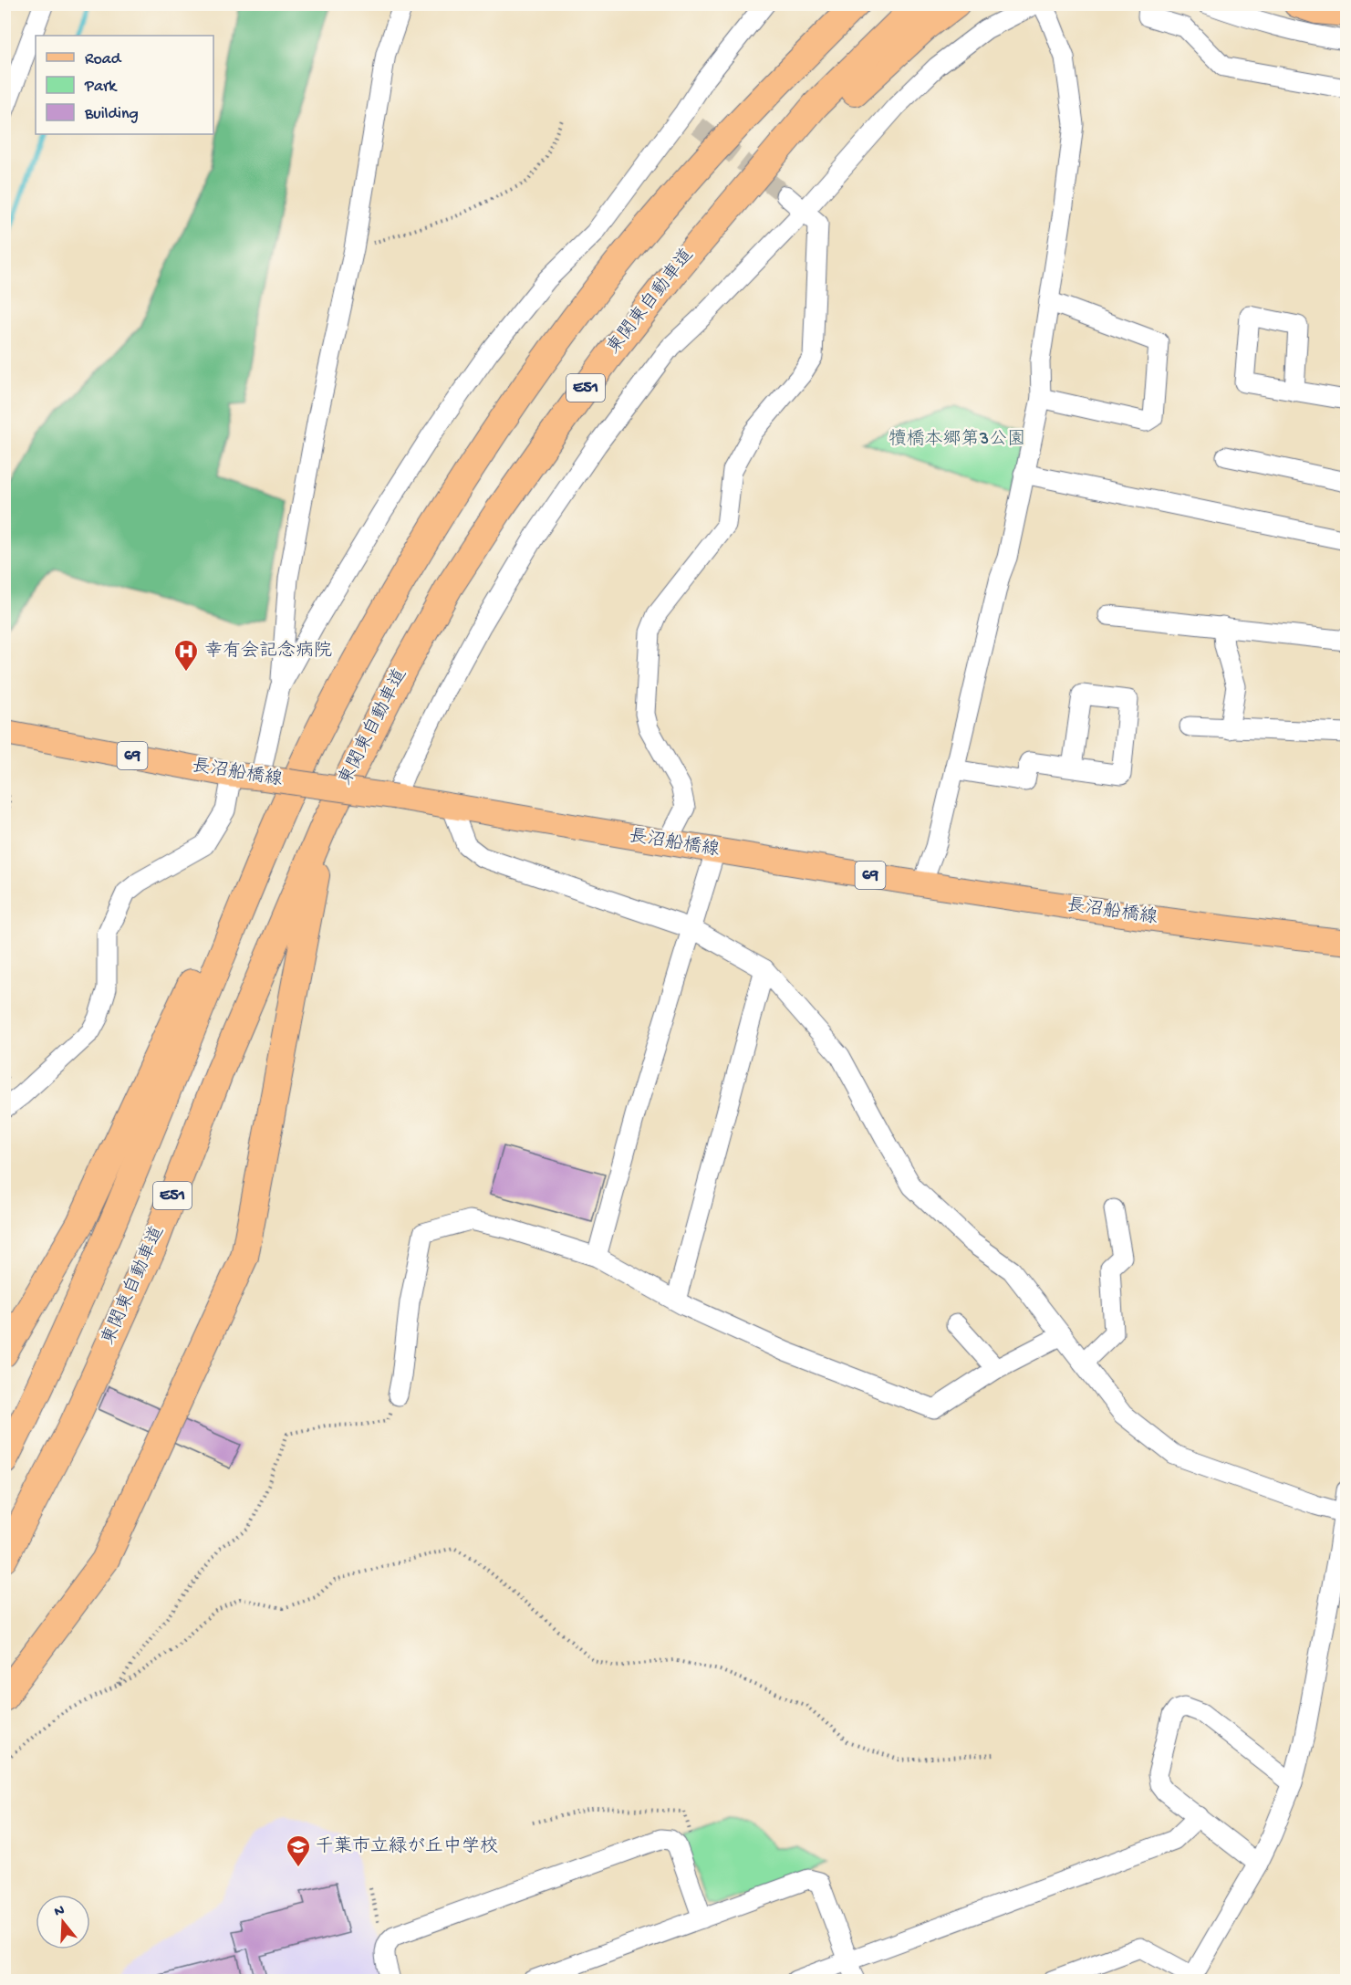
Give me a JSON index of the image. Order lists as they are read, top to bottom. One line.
{"streets":{"highway":["東関東自動車道","E51"],"main road":["69","長沼船橋線"]},"parks":["犢橋本郷第3公園"],"places":{"hospital":["幸有会記念病院"],"school or university":["千葉市立緑が丘中学校"]},"legend":["Road","Park","Building"],"north":"top"}
